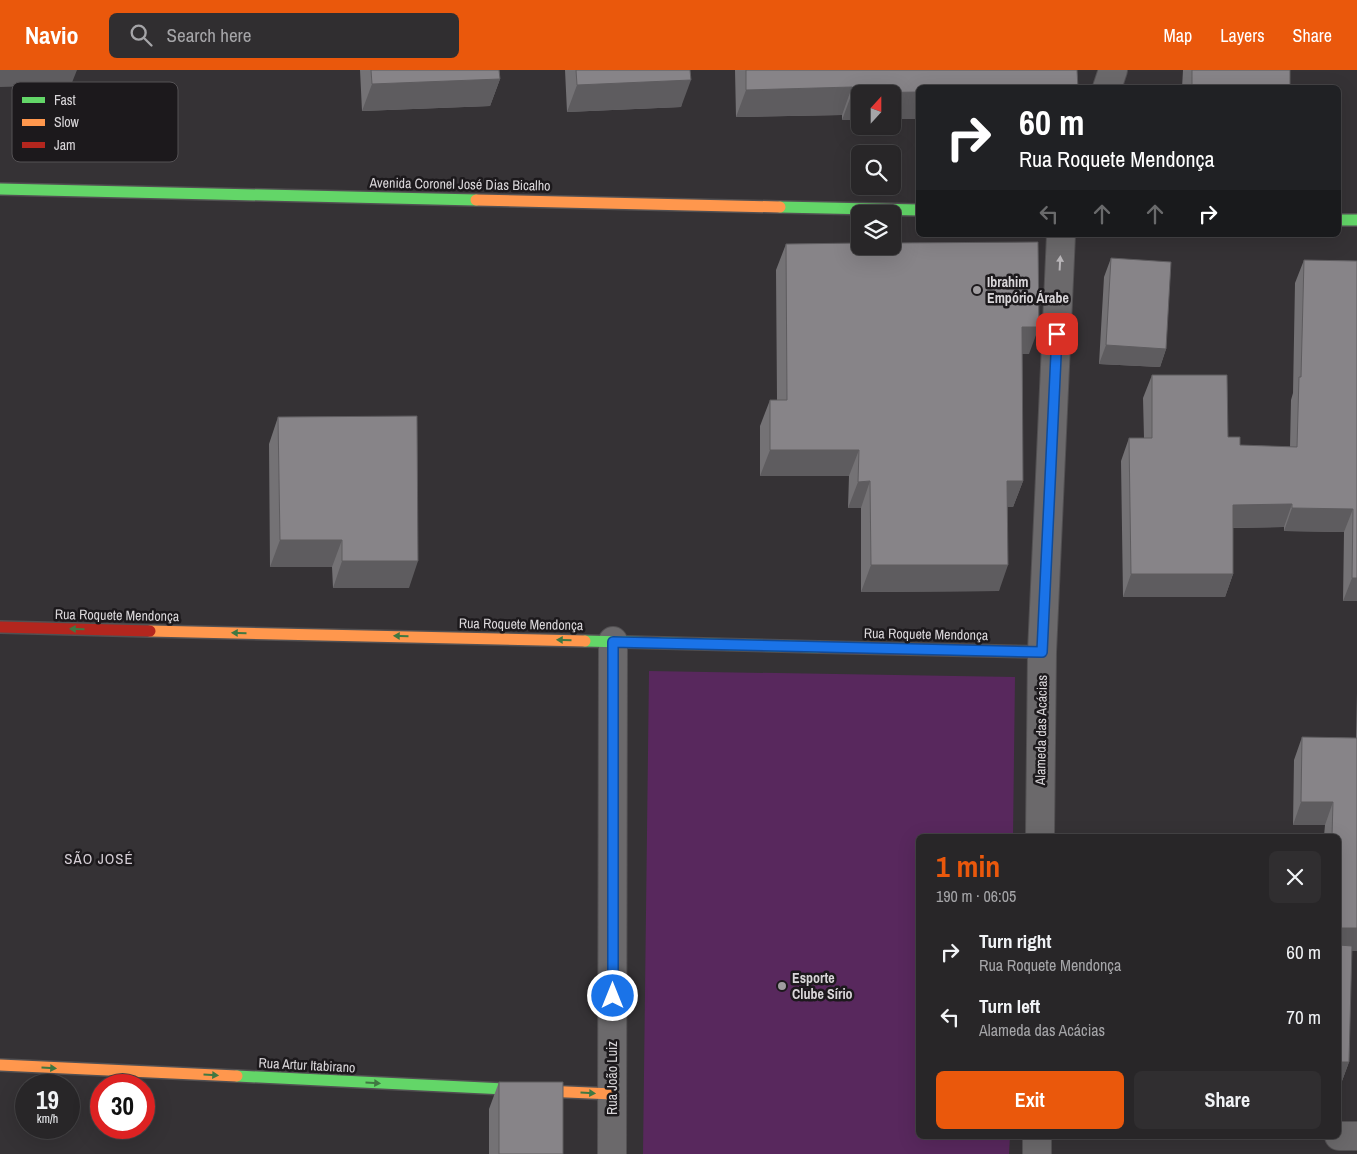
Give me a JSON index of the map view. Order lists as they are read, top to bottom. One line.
{"streets":{"street":["Avenida Coronel José Dias Bicalho","Rua Roquete Mendonça","Alameda das Acácias","Rua Artur Itabirano","Rua João Luiz"]},"crossings":[["Rua Roquete Mendonça","Alameda das Acácias"],["Rua Roquete Mendonça","Rua João Luiz"],["Rua Artur Itabirano","Rua João Luiz"]],"one_way":["Rua Roquete Mendonça","Alameda das Acácias","Rua Artur Itabirano"],"districts":["SÃO JOSÉ"],"places":["Ibrahim Empório Árabe","Esporte Clube Sírio"],"legend":["Fast","Slow","Jam"],"north":"top","page":{"header":"Navio","search":"Search here","nav":["Map","Layers","Share"],"turn":["60 m","Rua Roquete Mendonça"],"heading":["1 min","190 m · 06:05"],"list":[{"name":"Turn right","note":"Rua Roquete Mendonça","value":"60 m"},{"name":"Turn left","note":"Alameda das Acácias","value":"70 m"}],"buttons":["Exit","Share"],"speed":"19 km/h","limit":"30"}}
